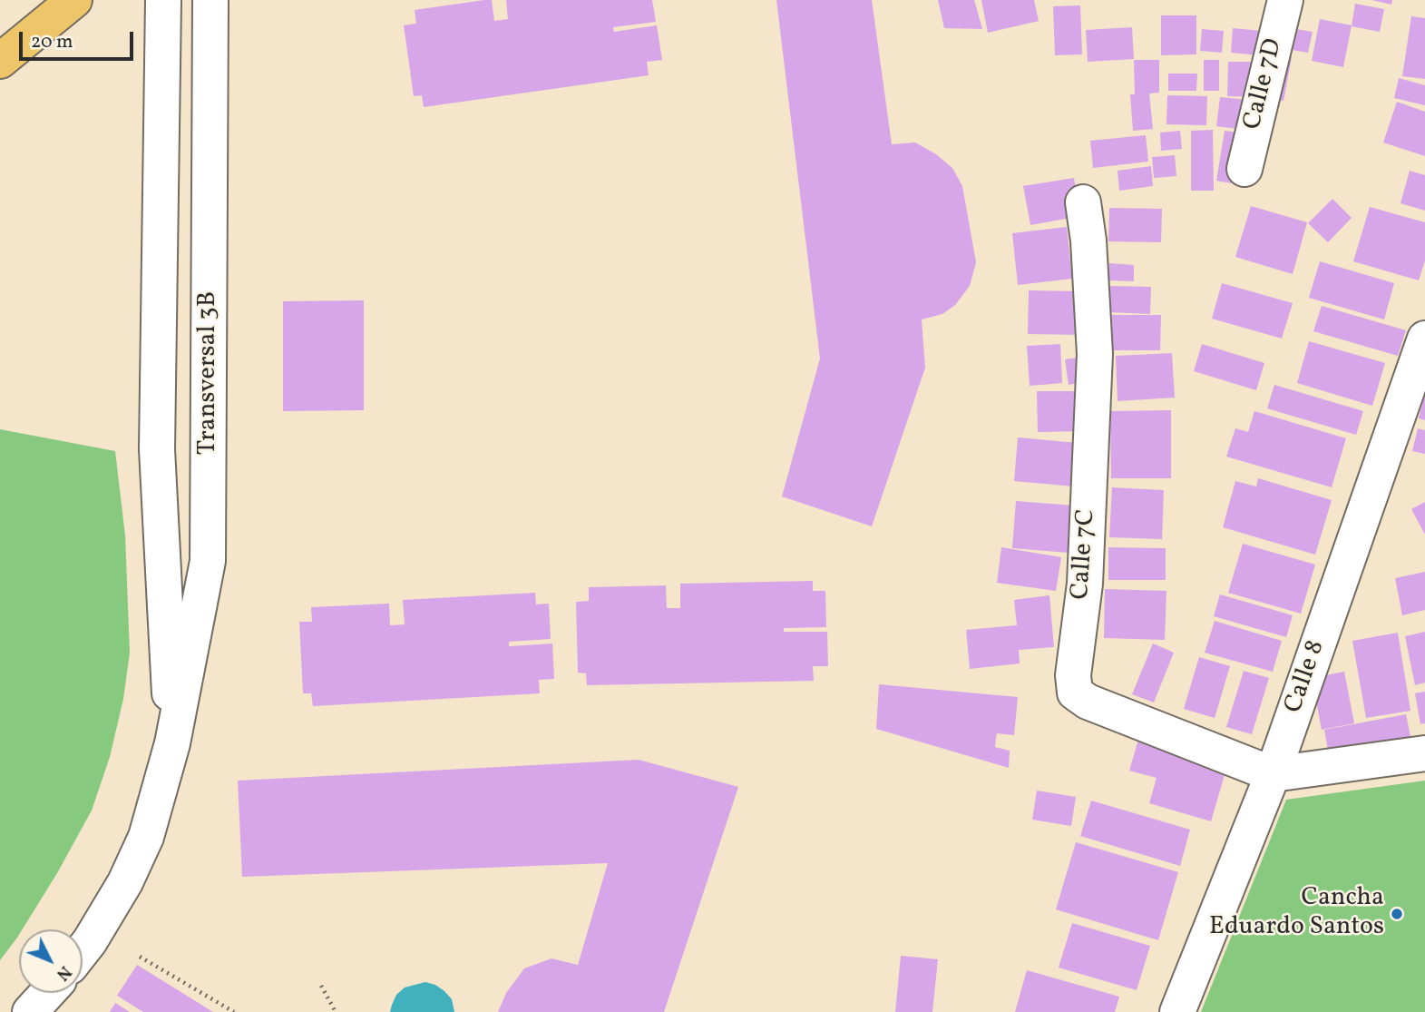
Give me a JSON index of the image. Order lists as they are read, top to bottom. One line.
{"streets":{"street":["Calle 7D","Transversal 3B","Calle 7C","Calle 8"]},"crossings":[["Calle 7C","Calle 8"]],"places":["Cancha Eduardo Santos"],"scale_bar":"20 m","north":"bottom right"}
